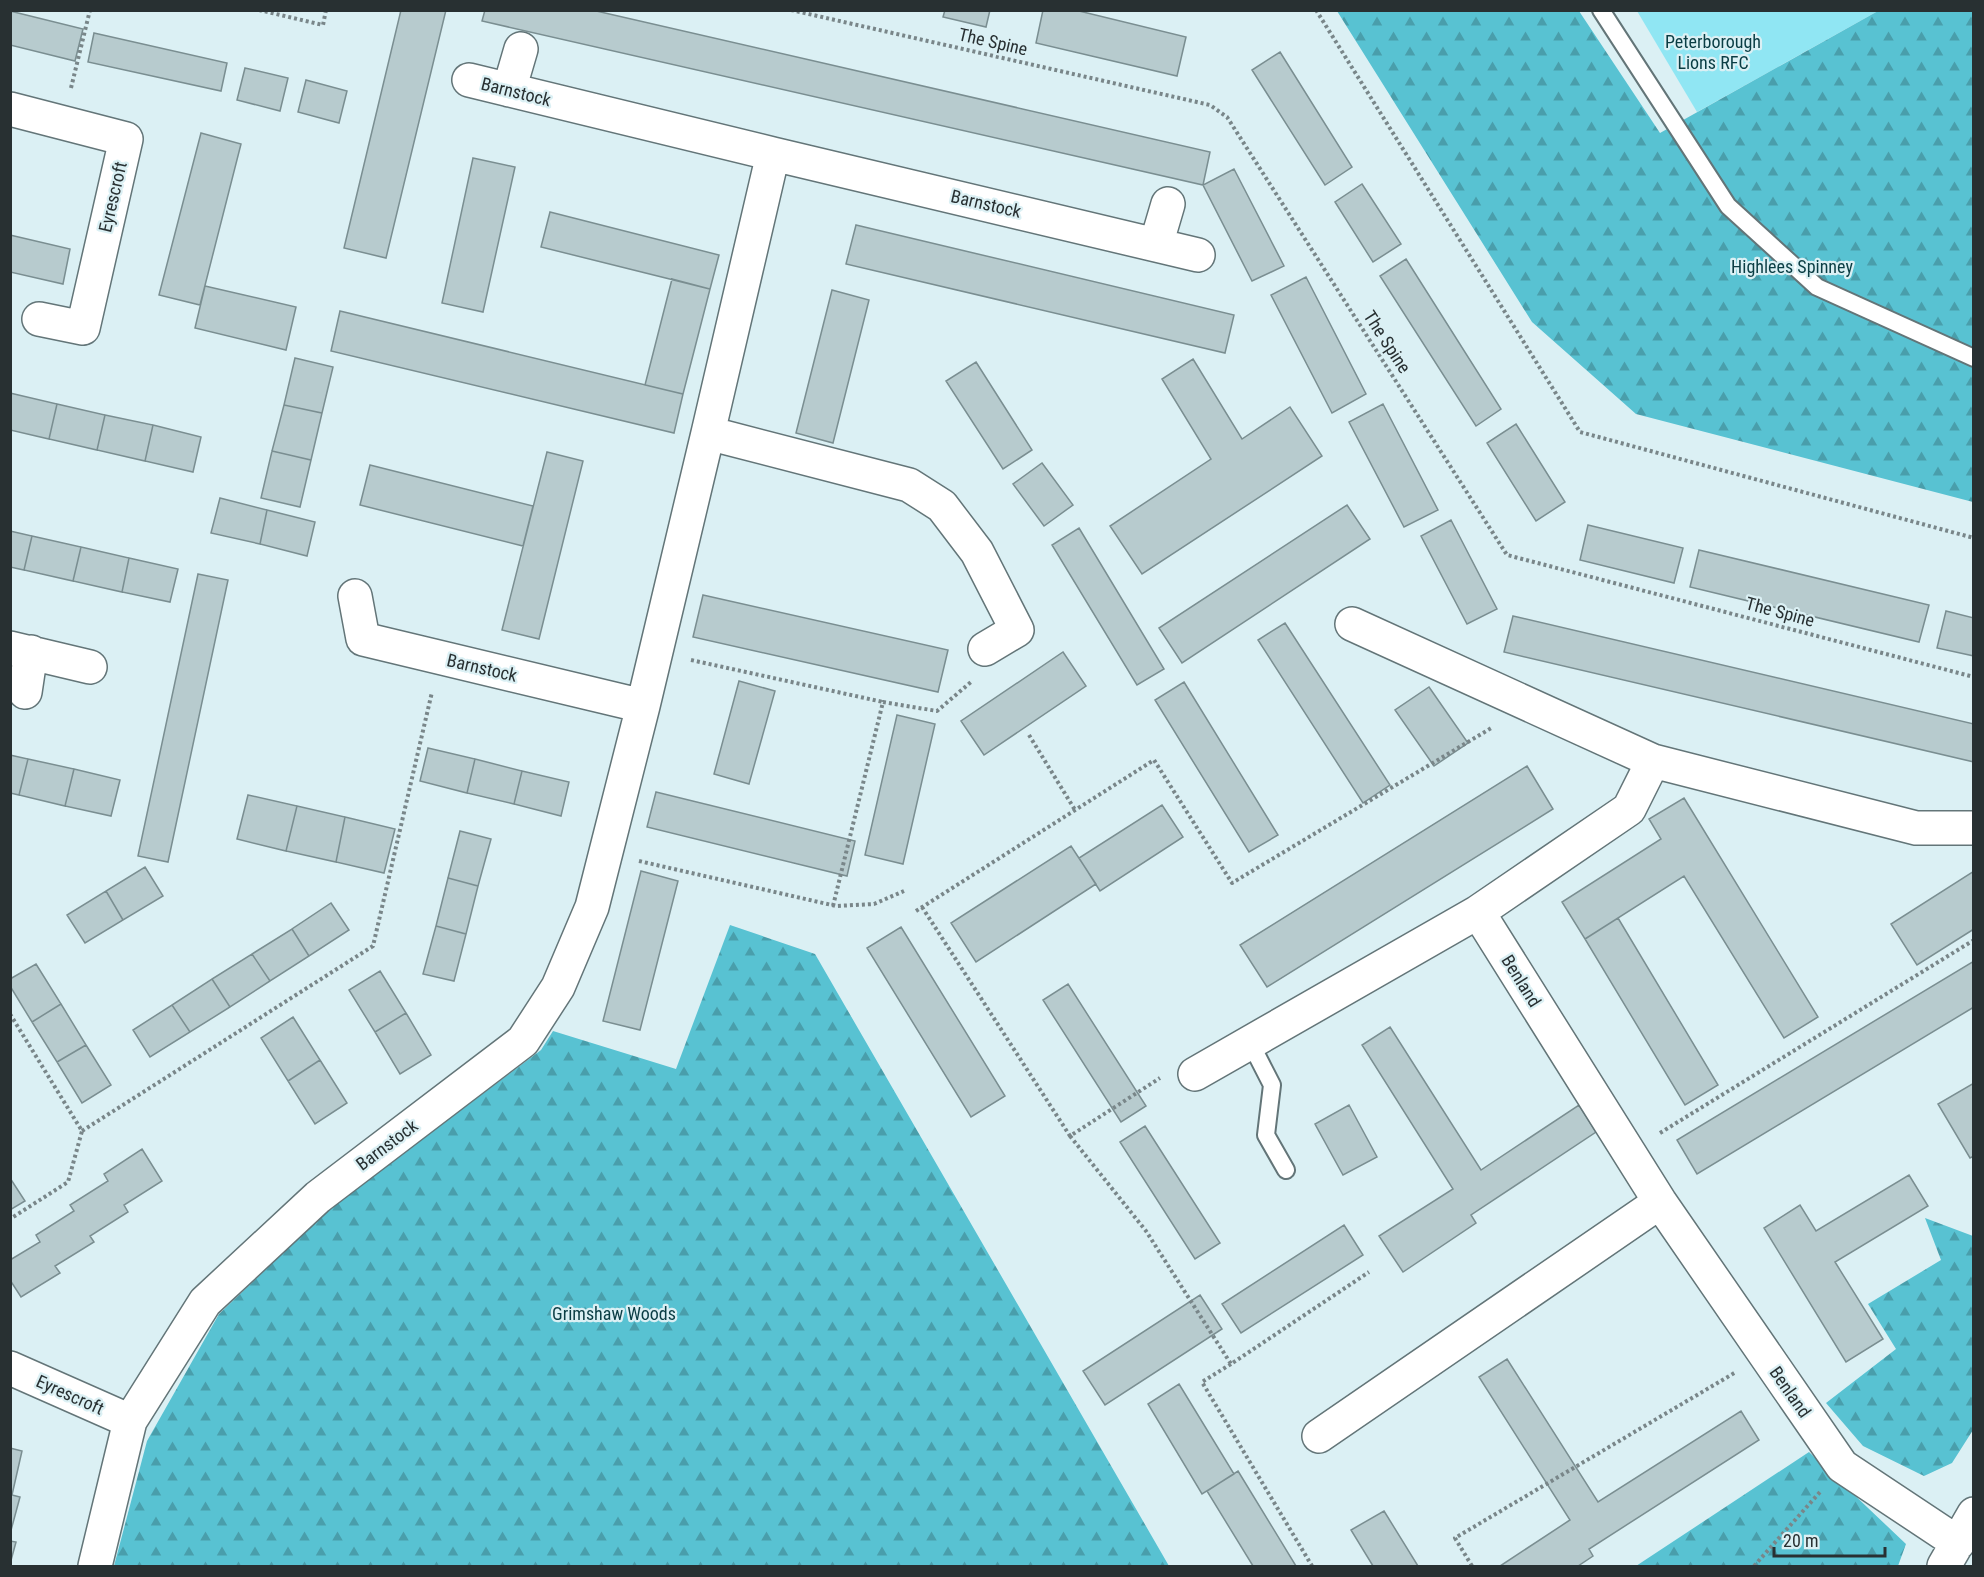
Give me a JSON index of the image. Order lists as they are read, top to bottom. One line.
{"streets":{"street":["Barnstock","Eyrescroft","Benland"],"path":["The Spine"]},"crossings":[["Barnstock","Eyrescroft"]],"parks":["Peterborough Lions RFC","Highlees Spinney","Grimshaw Woods"],"scale_bar":"20 m"}
